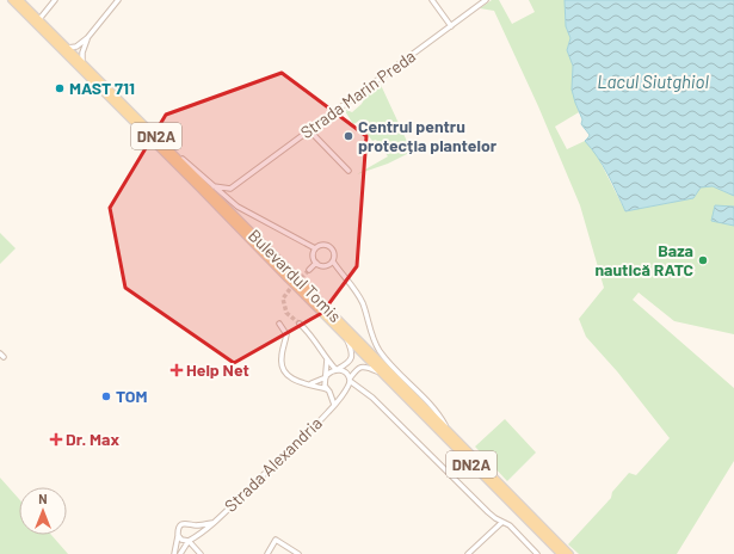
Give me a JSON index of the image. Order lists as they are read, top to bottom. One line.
{"streets":{"main road":["DN2A","Bulevardul Tomis"],"street":["Strada Marin Preda","Strada Alexandria"]},"water":["Lacul Siutghiol"],"places":{"other":["MAST 711","Centrul pentru protecția plantelor","Baza nautică RATC","TOM"],"health":["Help Net","Dr. Max"]},"north":"top"}
